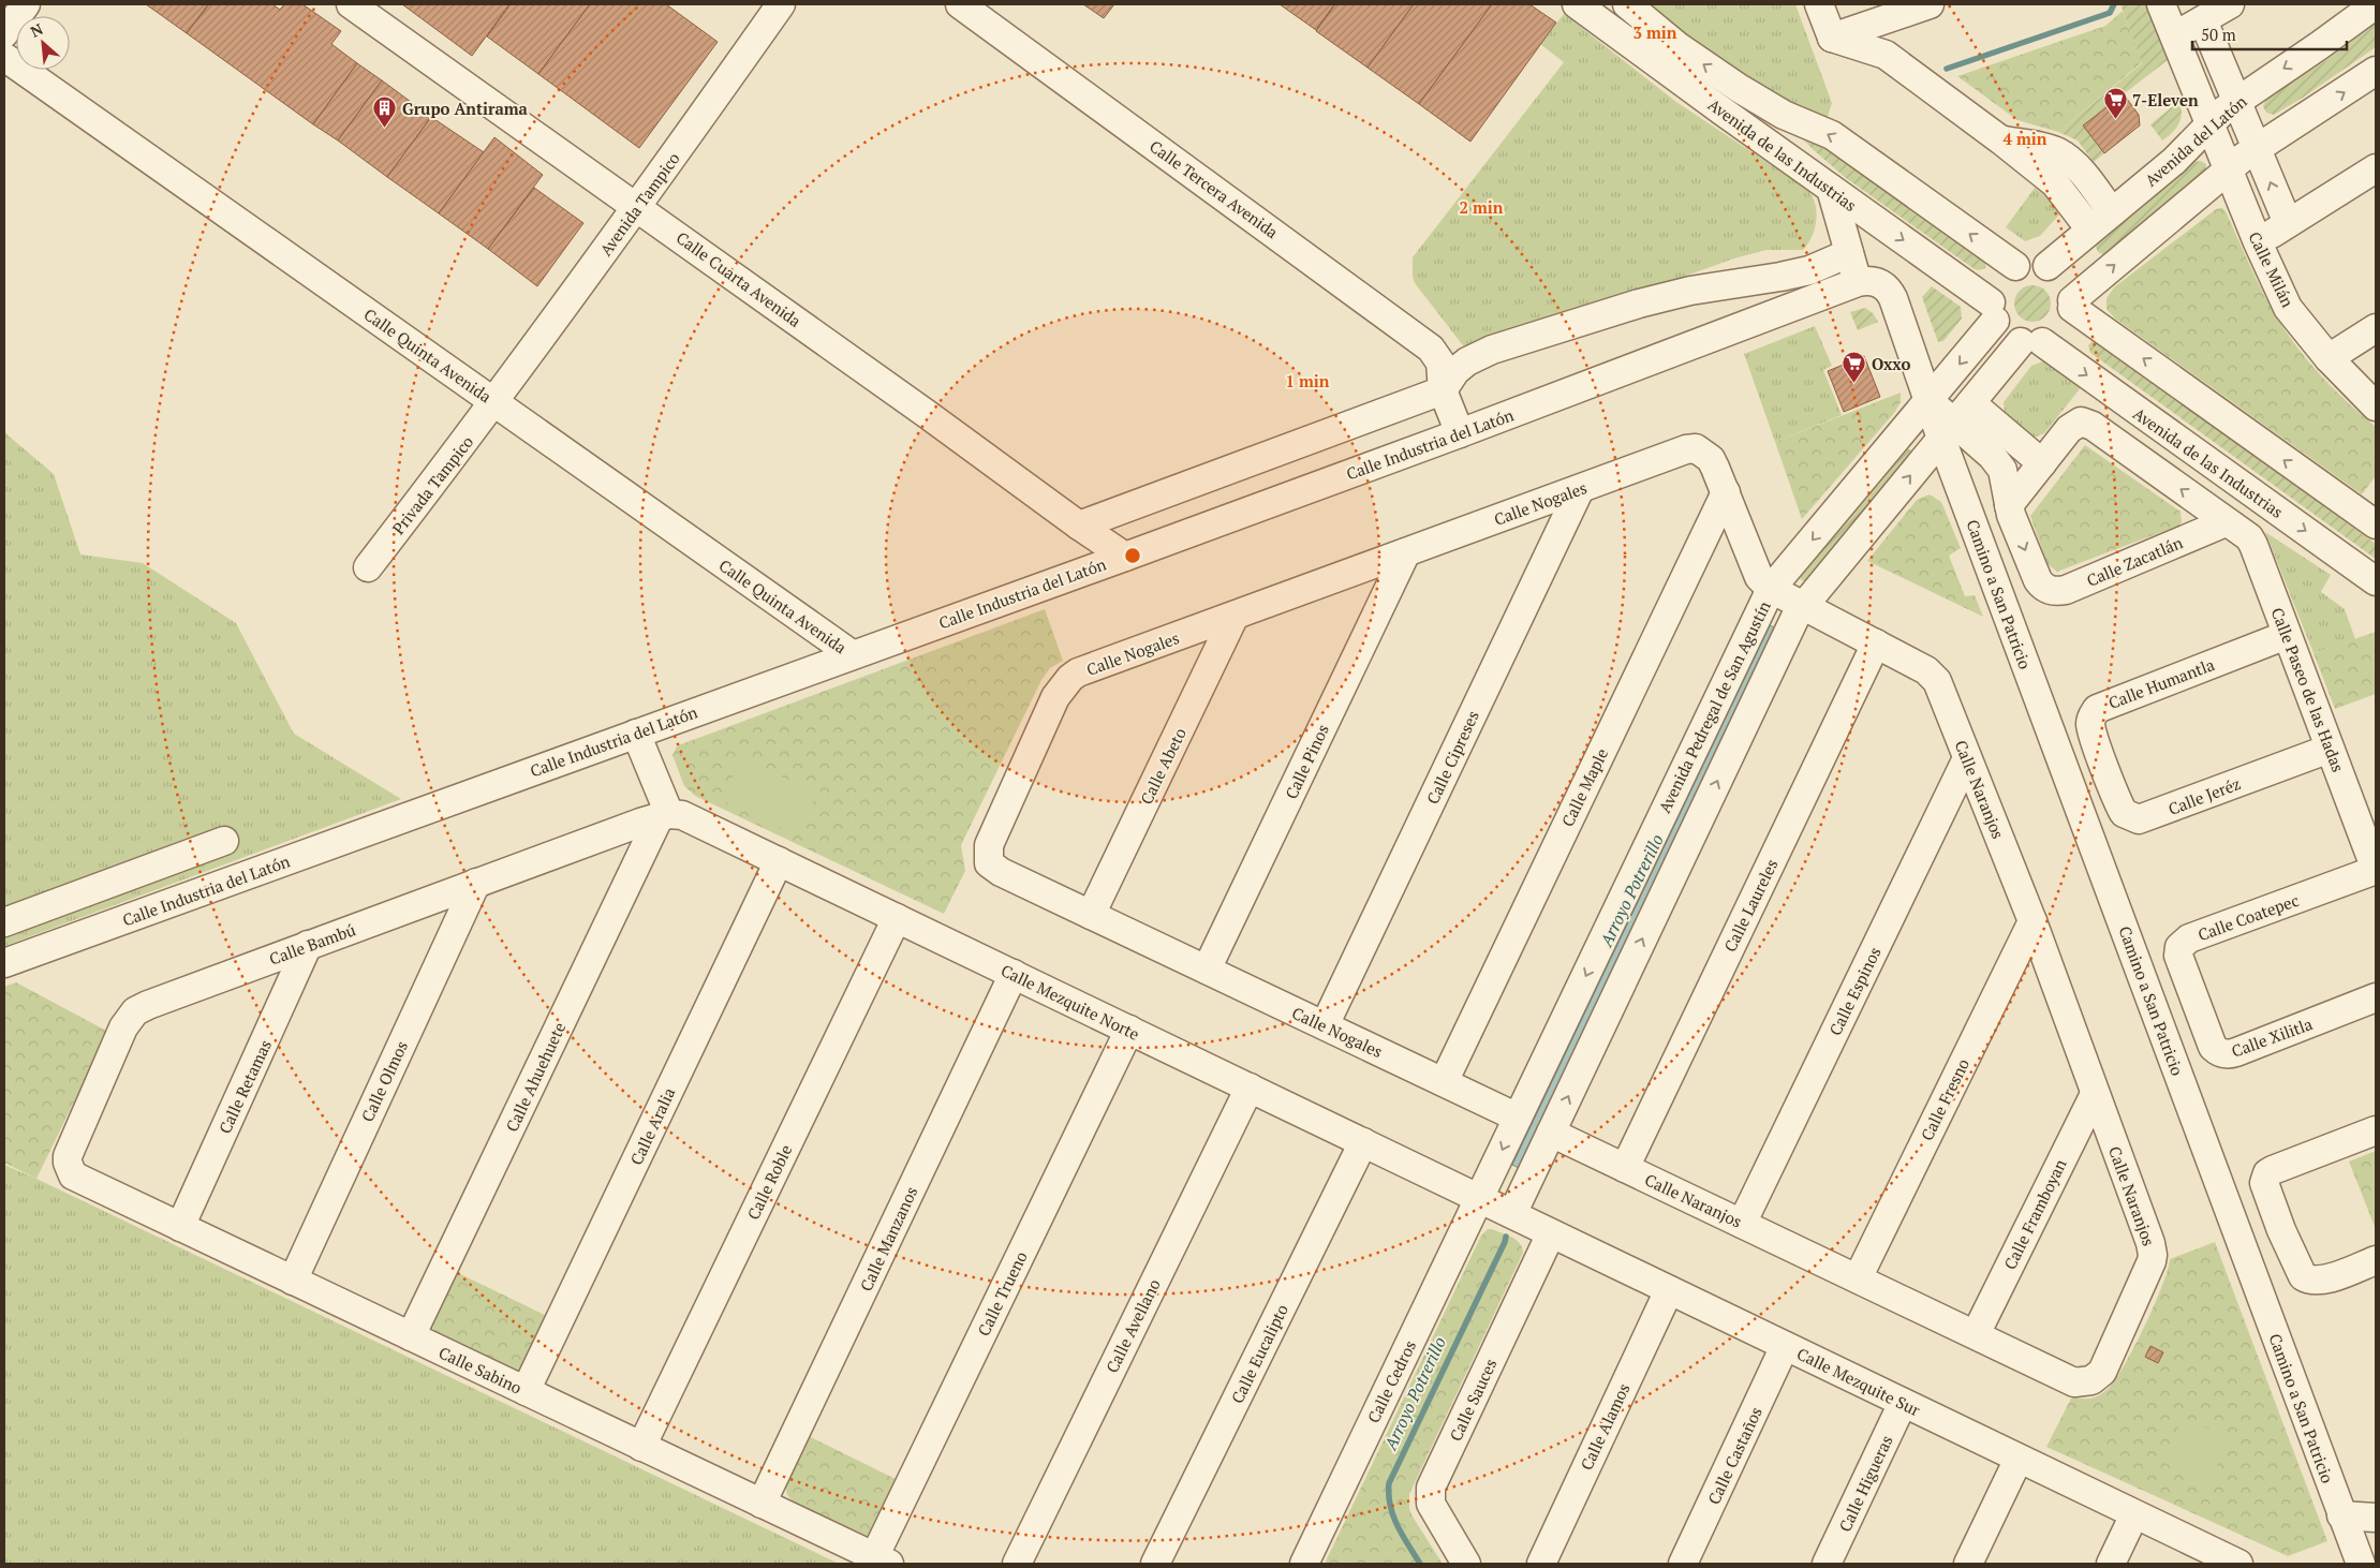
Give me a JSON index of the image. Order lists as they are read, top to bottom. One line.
{"streets":{"street":["Avenida del Latón","Avenida de las Industrias","Calle Tercera Avenida","Avenida Tampico","Calle Milán","Calle Cuarta Avenida","Calle Quinta Avenida","Calle Industria del Latón","Privada Tampico","Calle Nogales","Calle Zacatlán","Camino a San Patricio","Calle Humantla","Calle Paseo de las Hadas","Avenida Pedregal de San Agustín","Calle Cipreses","Calle Pinos","Calle Abeto","Calle Maple","Calle Naranjos","Calle Jeréz","Calle Laureles","Calle Coatepec","Calle Bambú","Calle Espinos","Calle Mezquite Norte","Calle Xilitla","Calle Ahuehuete","Calle Olmos","Calle Retamas","Calle Fresno","Calle Aralia","Calle Roble","Calle Framboyan","Calle Manzanos","Calle Trueno","Calle Avellano","Calle Eucalipto","Calle Sabino","Calle Cedros","Calle Mezquite Sur","Calle Sauces","Calle Alamos","Calle Castaños","Calle Higueras"]},"crossings":[["Avenida del Latón","Avenida de las Industrias"],["Avenida del Latón","Calle Milán"],["Avenida del Latón","Avenida Pedregal de San Agustín"],["Avenida de las Industrias","Avenida Pedregal de San Agustín"],["Calle Tercera Avenida","Calle Industria del Latón"],["Avenida Tampico","Calle Cuarta Avenida"],["Avenida Tampico","Calle Quinta Avenida"],["Avenida Tampico","Privada Tampico"],["Calle Cuarta Avenida","Calle Industria del Latón"],["Calle Quinta Avenida","Calle Industria del Latón"],["Calle Quinta Avenida","Privada Tampico"],["Calle Industria del Latón","Avenida Pedregal de San Agustín"],["Calle Nogales","Avenida Pedregal de San Agustín"],["Calle Nogales","Calle Cipreses"],["Calle Nogales","Calle Pinos"],["Calle Nogales","Calle Abeto"],["Calle Nogales","Calle Maple"],["Calle Nogales","Calle Naranjos"],["Calle Zacatlán","Calle Paseo de las Hadas"],["Camino a San Patricio","Avenida Pedregal de San Agustín"],["Calle Humantla","Calle Paseo de las Hadas"],["Calle Humantla","Calle Jeréz"],["Calle Paseo de las Hadas","Calle Jeréz"],["Calle Paseo de las Hadas","Calle Coatepec"],["Avenida Pedregal de San Agustín","Calle Naranjos"],["Avenida Pedregal de San Agustín","Calle Mezquite Norte"],["Avenida Pedregal de San Agustín","Calle Cedros"],["Avenida Pedregal de San Agustín","Calle Mezquite Sur"],["Calle Naranjos","Calle Laureles"],["Calle Naranjos","Calle Espinos"],["Calle Naranjos","Calle Fresno"],["Calle Naranjos","Calle Framboyan"],["Calle Coatepec","Calle Xilitla"],["Calle Bambú","Calle Mezquite Norte"],["Calle Bambú","Calle Ahuehuete"],["Calle Bambú","Calle Olmos"],["Calle Bambú","Calle Retamas"],["Calle Bambú","Calle Sabino"],["Calle Mezquite Norte","Calle Ahuehuete"],["Calle Mezquite Norte","Calle Aralia"],["Calle Mezquite Norte","Calle Roble"],["Calle Mezquite Norte","Calle Manzanos"],["Calle Mezquite Norte","Calle Trueno"],["Calle Mezquite Norte","Calle Avellano"],["Calle Mezquite Norte","Calle Eucalipto"],["Calle Mezquite Norte","Calle Cedros"],["Calle Mezquite Norte","Calle Mezquite Sur"],["Calle Ahuehuete","Calle Sabino"],["Calle Olmos","Calle Sabino"],["Calle Retamas","Calle Sabino"],["Calle Aralia","Calle Sabino"],["Calle Roble","Calle Sabino"],["Calle Manzanos","Calle Sabino"],["Calle Trueno","Calle Sabino"],["Calle Cedros","Calle Mezquite Sur"],["Calle Mezquite Sur","Calle Sauces"],["Calle Mezquite Sur","Calle Alamos"],["Calle Mezquite Sur","Calle Castaños"],["Calle Mezquite Sur","Calle Higueras"]],"water":["Arroyo Potrerillo"],"places":{"supermarket":["7-Eleven","Oxxo"],"building":["Grupo Antirama"]},"scale_bar":"50 m","north":"top left","rings":["3 min","4 min","2 min","1 min"]}
